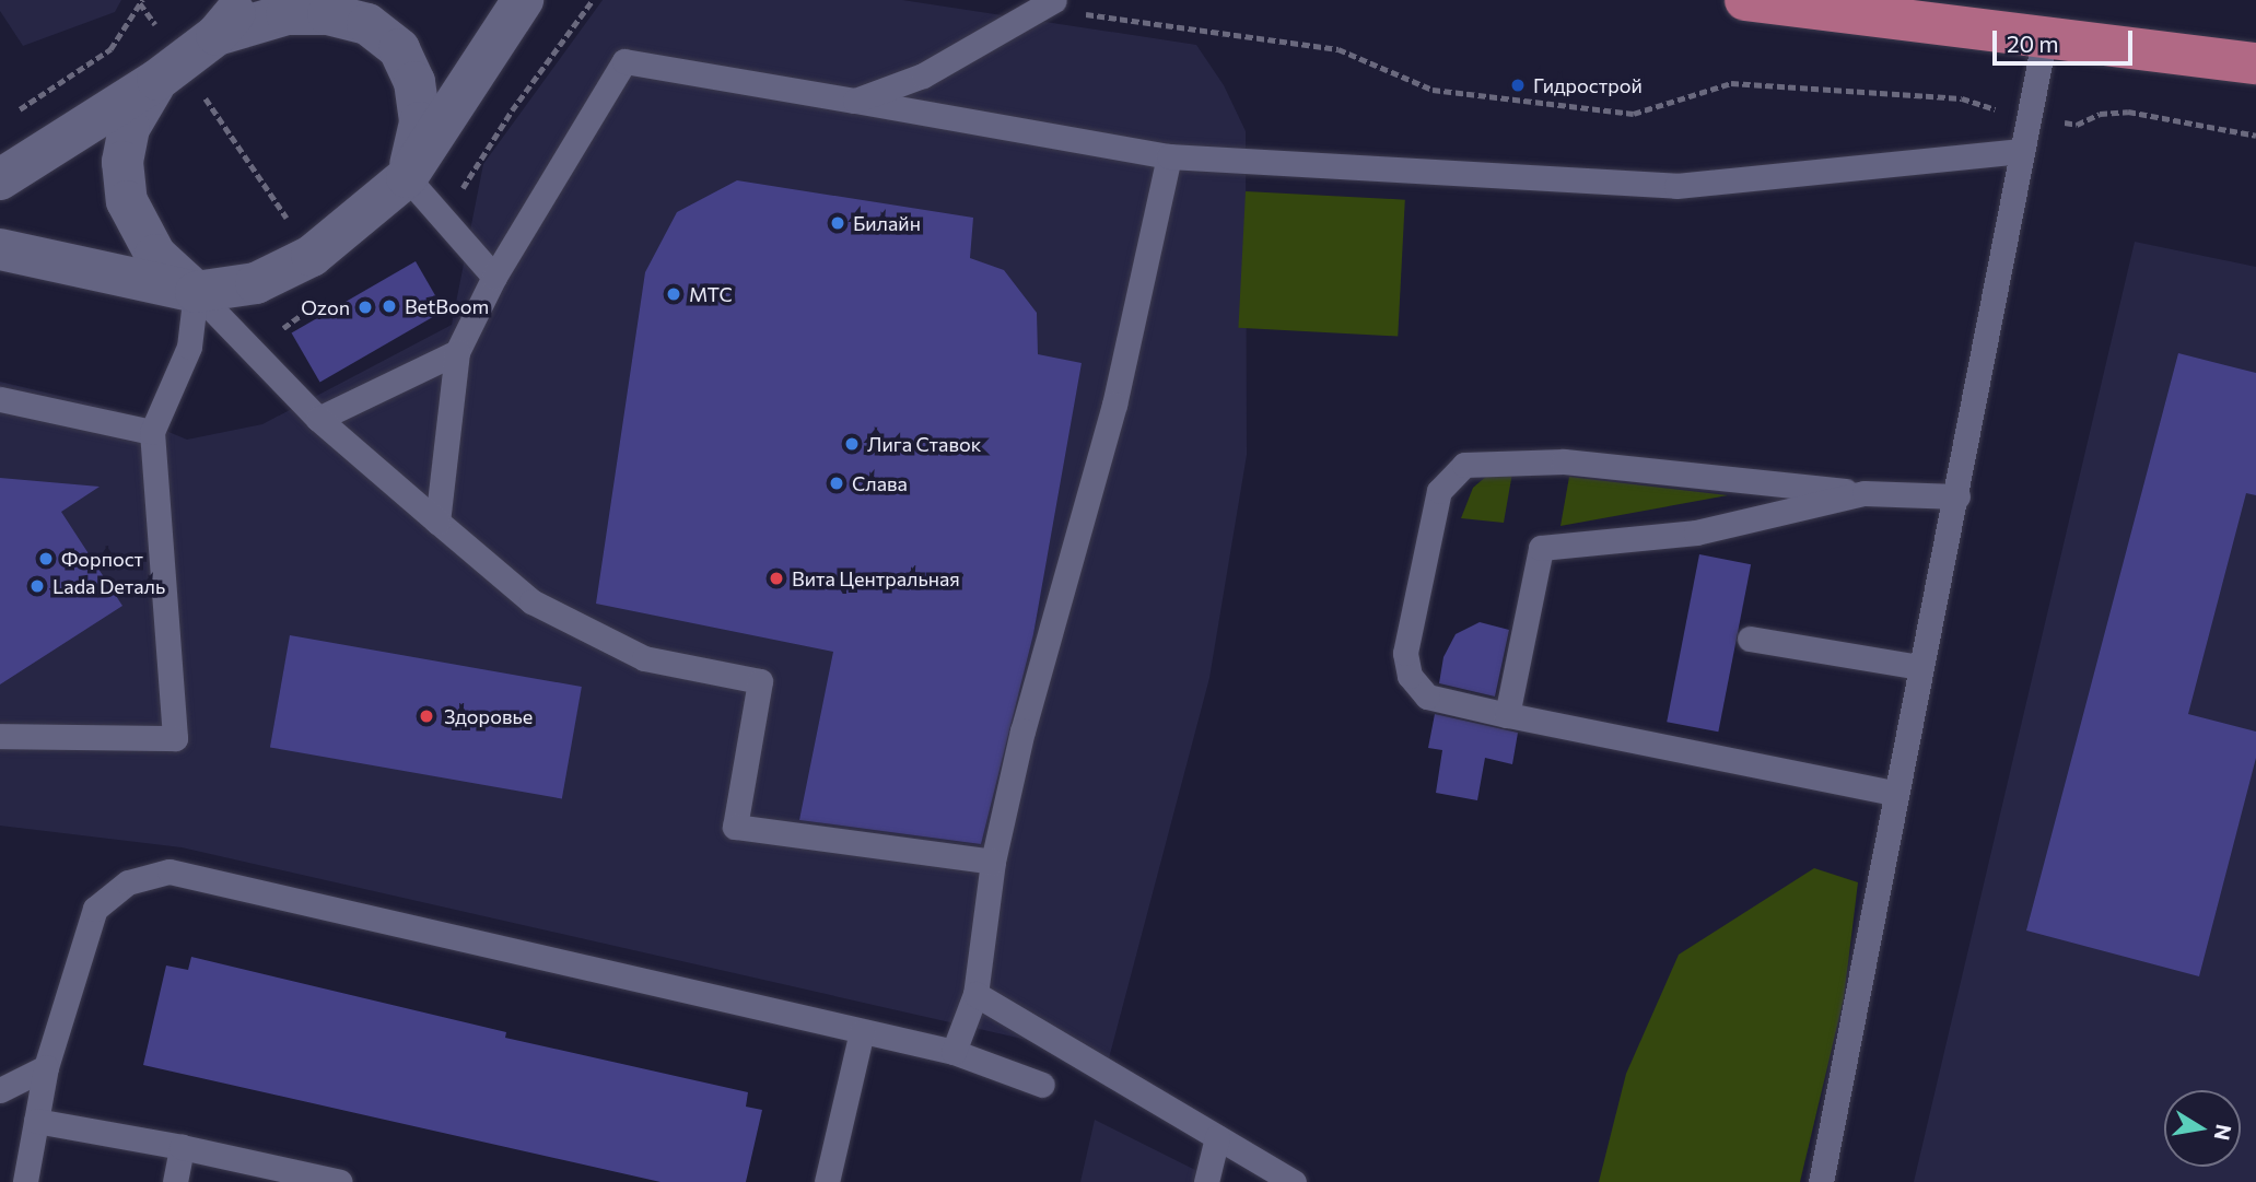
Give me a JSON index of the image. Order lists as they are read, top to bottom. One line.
{"places":["Гидрострой","Билайн","МТС","BetBoom","Ozon","Лига Ставок","Слава","Форпост","Вита Центральная","Lada Dеталь","Здоровье"],"scale_bar":"20 m","north":"right"}
